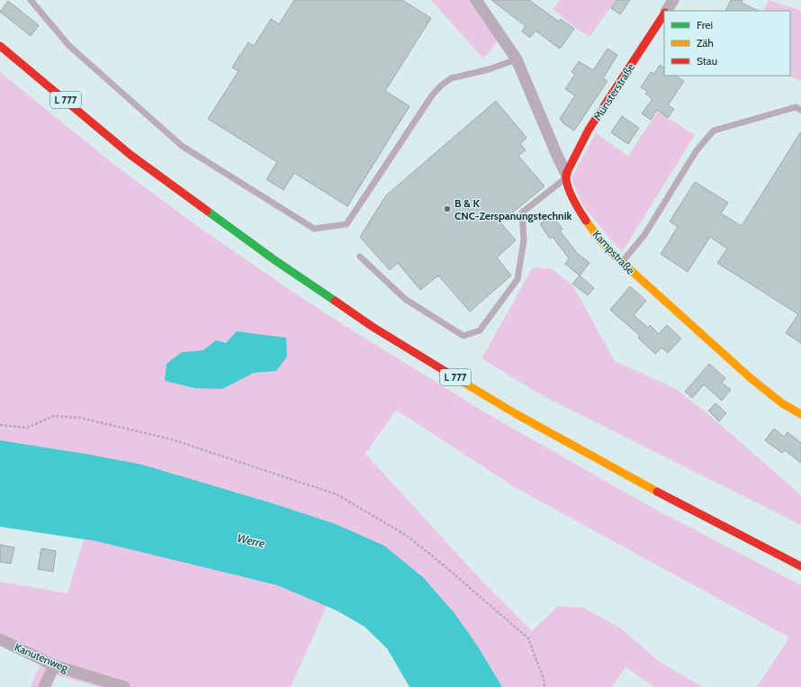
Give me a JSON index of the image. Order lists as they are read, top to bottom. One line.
{"streets":{"main road":["Münsterstraße","L 777","Kampstraße"],"street":["Kanutenweg"]},"crossings":[["Münsterstraße","Kampstraße"]],"water":["Werre"],"places":["B & K CNC-Zerspanungstechnik"],"legend":["Frei","Zäh","Stau"]}
